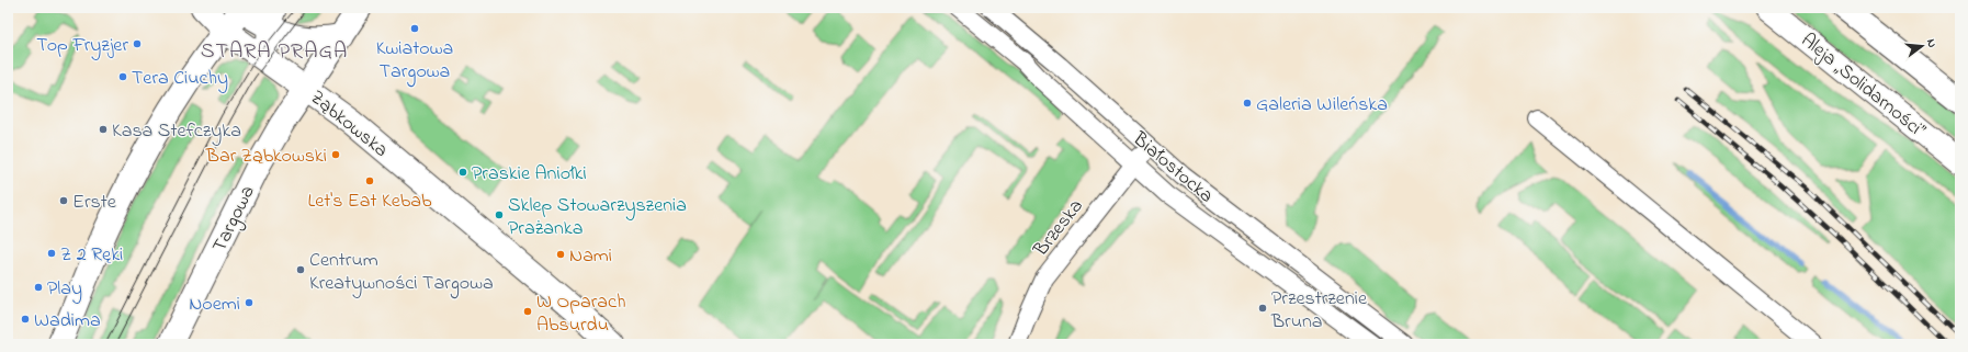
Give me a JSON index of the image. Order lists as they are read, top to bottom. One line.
{"streets":{"main road":["Aleja „Solidarności”","Ząbkowska","Targowa"],"street":["Białostocka","Brzeska"]},"crossings":[["Ząbkowska","Targowa"],["Białostocka","Brzeska"]],"districts":["STARA PRAGA"],"places":["Kwiatowa Targowa","Top Fryzjer","Tera Ciuchy","Galeria Wileńska","Kasa Stefczyka","Bar Ząbkowski","Praskie Aniołki","Let's Eat Kebab","Erste","Sklep Stowarzyszenia Prażanka","Z 2 Ręki","Nami","Centrum Kreatywności Targowa","Play","Noemi","Przestrzenie Bruna","W Oparach Absurdu","Wadima"],"north":"right"}
